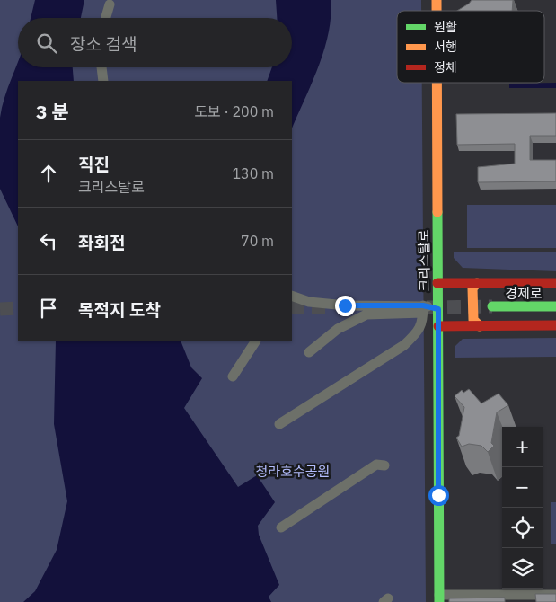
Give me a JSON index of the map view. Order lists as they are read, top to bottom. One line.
{"streets":{"street":["크리스탈로","경제로"]},"parks":["청라호수공원"],"legend":["원활","서행","정체"],"page":{"search":"장소 검색","heading":["3 분","도보 · 200 m"],"list":[["직진","크리스탈로","130 m"],["좌회전","70 m"],"목적지 도착"],"map_buttons":["+","−"]}}
